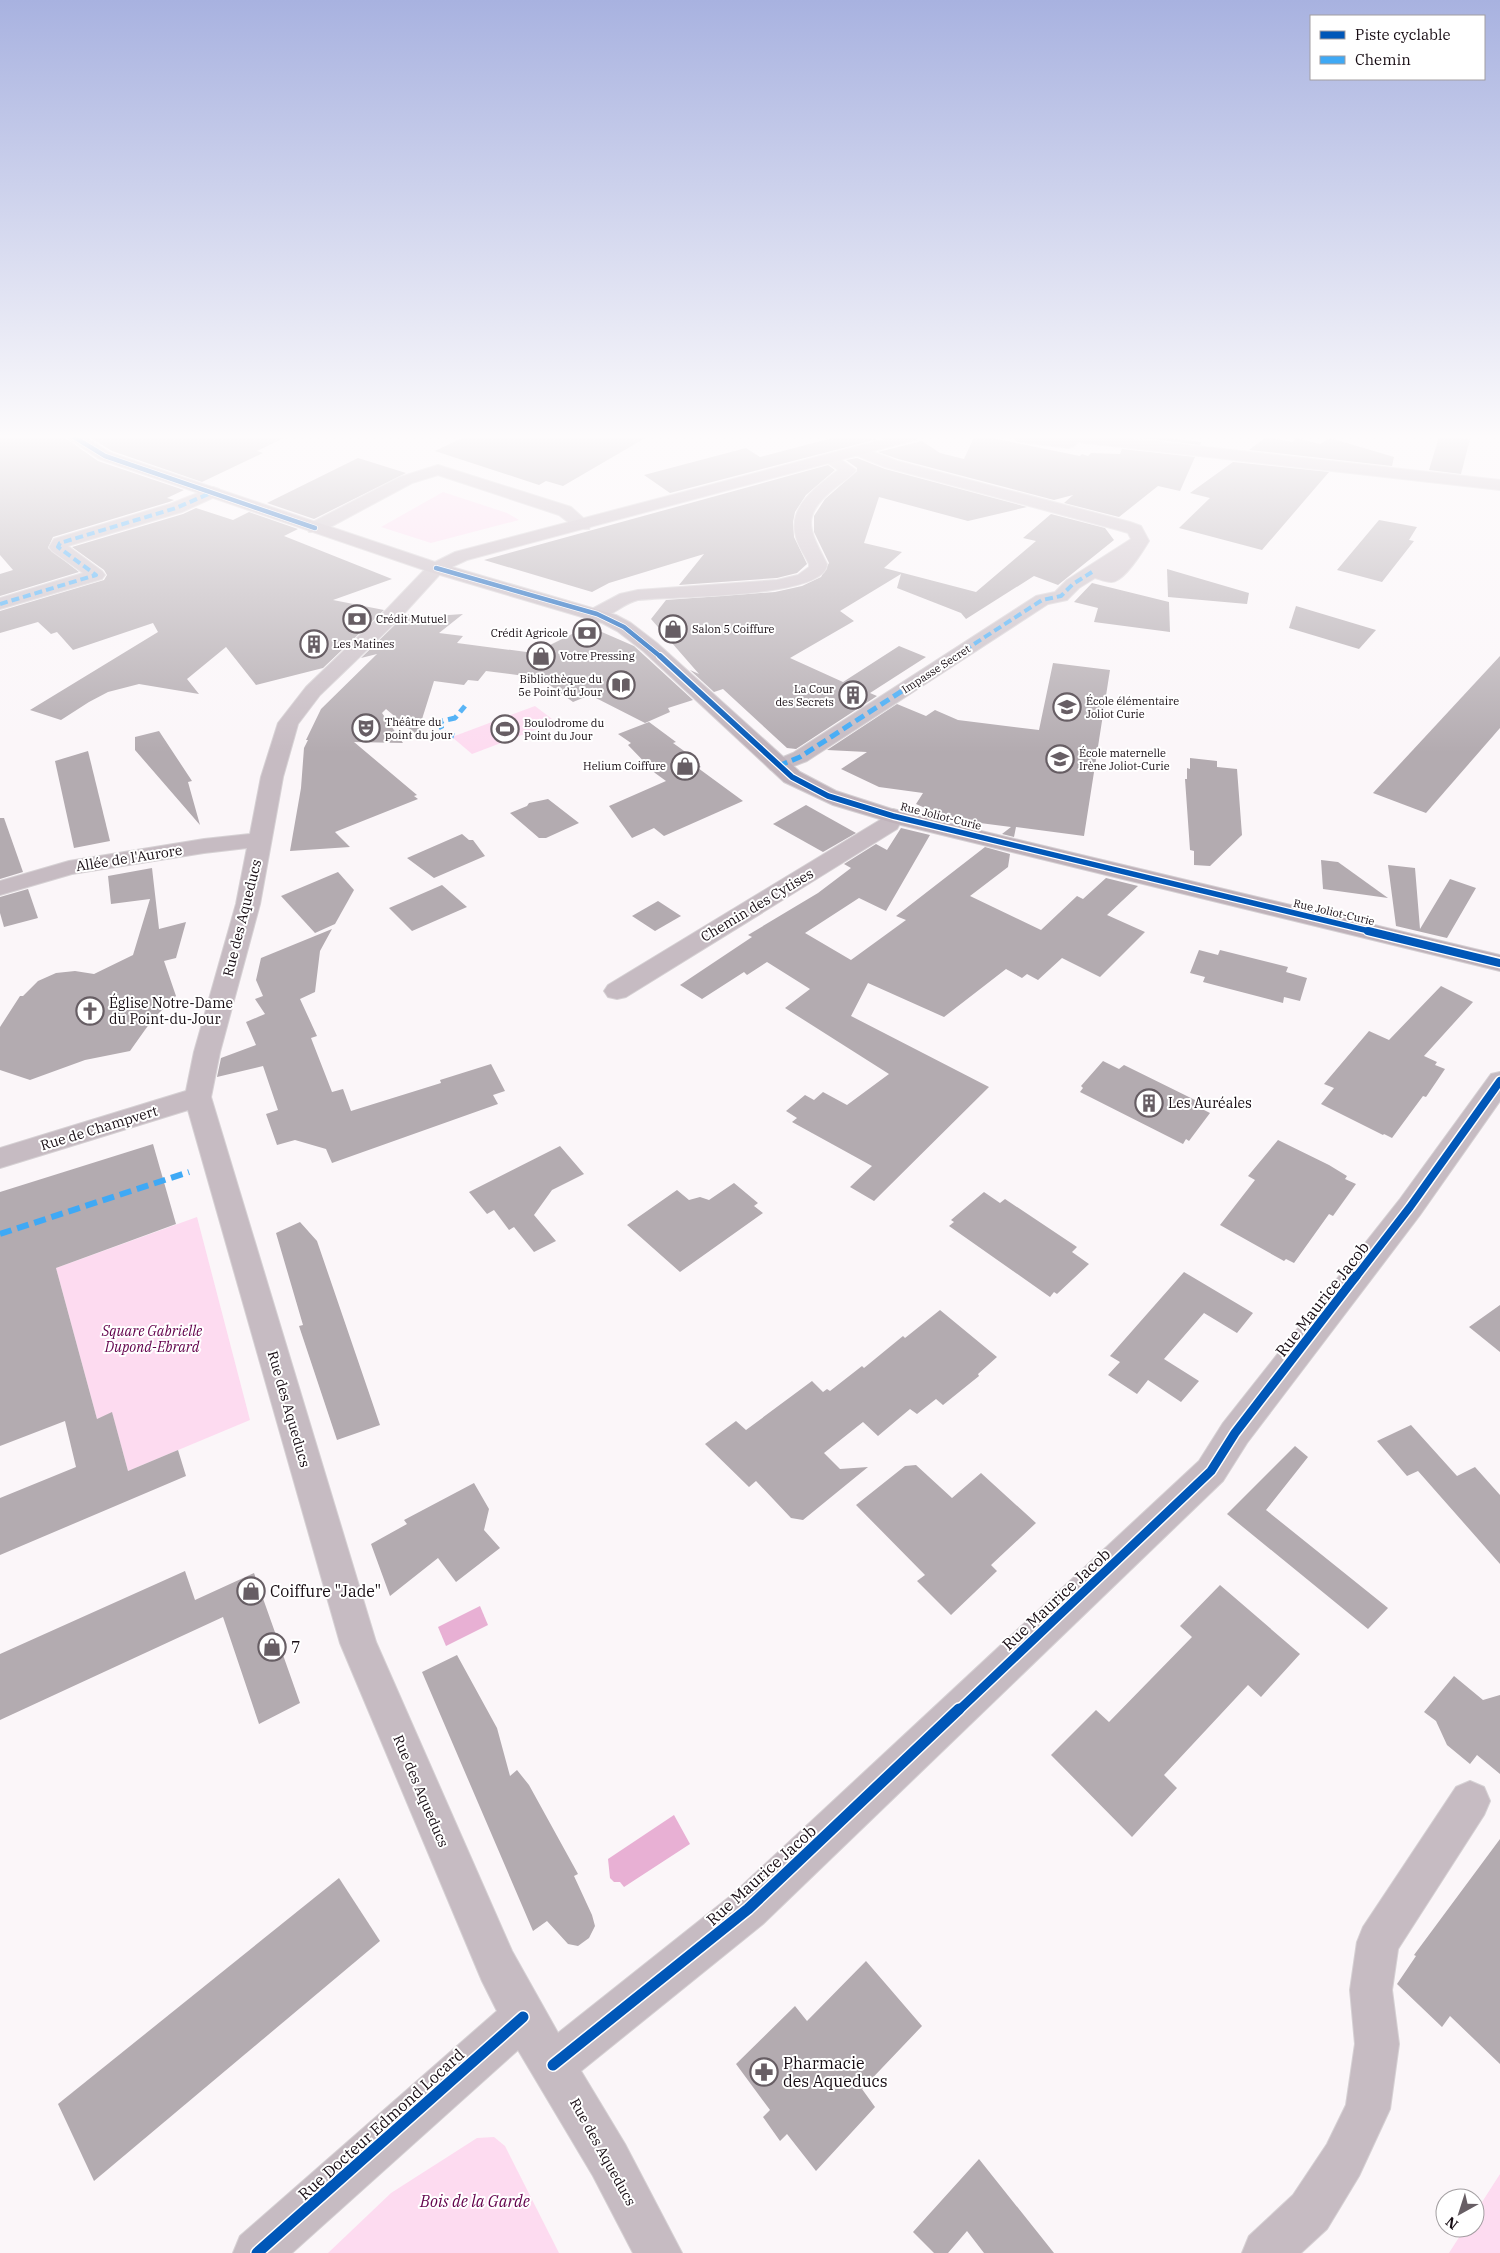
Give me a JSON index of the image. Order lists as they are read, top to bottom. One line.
{"streets":{"main road":["Rue Joliot-Curie"],"street":["Impasse Secret","Allée de l'Aurore","Chemin des Cytises","Rue des Aqueducs","Rue de Champvert","Rue Maurice Jacob","Rue Docteur Edmond Locard"]},"crossings":[["Impasse Secret","Rue Joliot-Curie"],["Rue Joliot-Curie","Chemin des Cytises"],["Rue Joliot-Curie","Rue des Aqueducs"],["Allée de l'Aurore","Rue des Aqueducs"],["Rue des Aqueducs","Rue de Champvert"],["Rue des Aqueducs","Rue Maurice Jacob"],["Rue des Aqueducs","Rue Docteur Edmond Locard"]],"parks":["Square Gabrielle Dupond-Ebrard","Bois de la Garde"],"places":{"bank":["Crédit Mutuel","Crédit Agricole"],"shop":["Salon 5 Coiffure","Votre Pressing","Helium Coiffure","Coiffure \"Jade\"","7"],"building":["Les Matines","La Cour des Secrets","Les Auréales"],"library":["Bibliothèque du 5e Point du Jour"],"school or university":["École élémentaire Joliot Curie","École maternelle Irène Joliot-Curie"],"theatre":["Théâtre du point du jour"],"sports":["Boulodrome du Point du Jour"],"church":["Église Notre-Dame du Point-du-Jour"],"pharmacy":["Pharmacie des Aqueducs"]},"legend":["Piste cyclable","Chemin"],"north":"bottom left"}
